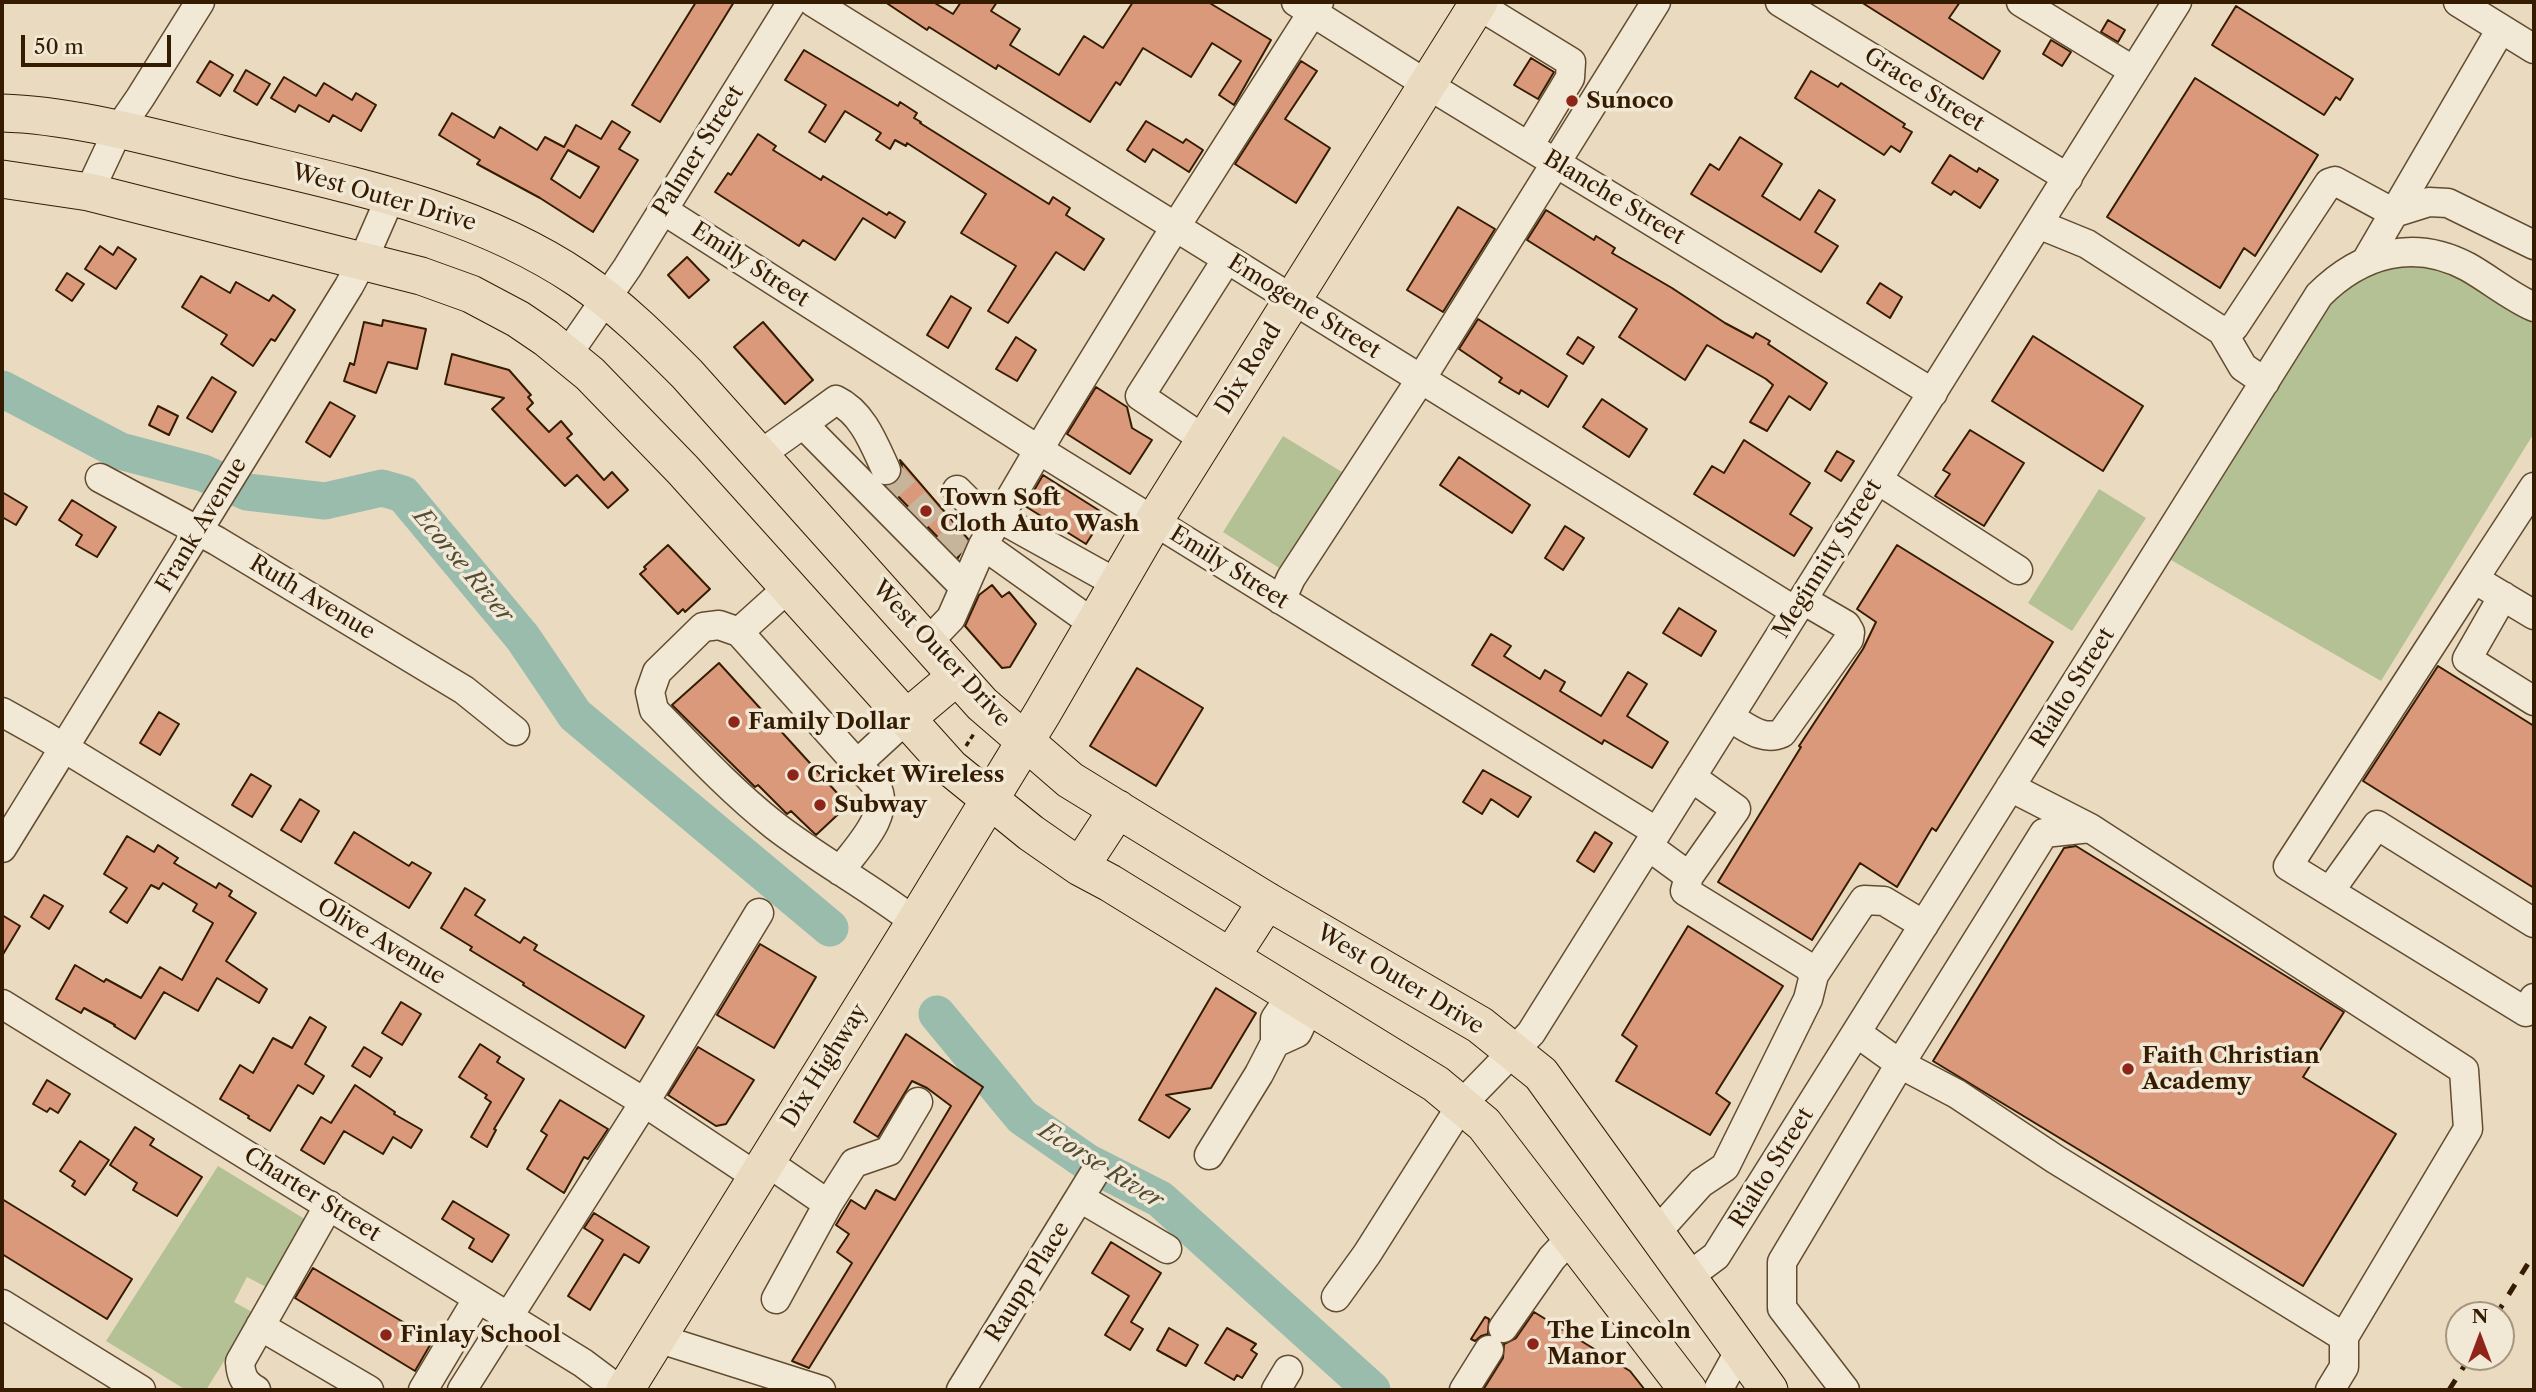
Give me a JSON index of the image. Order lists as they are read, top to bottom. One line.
{"streets":{"main road":["West Outer Drive","Dix Road","Dix Highway"],"street":["Grace Street","Palmer Street","Blanche Street","Emily Street","Emogene Street","Frank Avenue","Meginnity Street","Ruth Avenue","Rialto Street","Olive Avenue","Charter Street","Raupp Place"]},"crossings":[["Grace Street","Meginnity Street"],["Palmer Street","West Outer Drive"],["Palmer Street","Emily Street"],["West Outer Drive","Dix Road"],["West Outer Drive","Frank Avenue"],["West Outer Drive","Meginnity Street"],["West Outer Drive","Rialto Street"],["West Outer Drive","Dix Highway"],["Blanche Street","Dix Road"],["Blanche Street","Meginnity Street"],["Emily Street","Dix Road"],["Emily Street","Meginnity Street"],["Emogene Street","Dix Road"],["Emogene Street","Meginnity Street"],["Dix Road","Dix Highway"],["Frank Avenue","Ruth Avenue"],["Frank Avenue","Olive Avenue"],["Olive Avenue","Dix Highway"]],"water":["Ecorse River"],"places":["Sunoco","Town Soft Cloth Auto Wash","Family Dollar","Cricket Wireless","Subway","Faith Christian Academy","Finlay School","The Lincoln Manor"],"scale_bar":"50 m","north":"top"}
